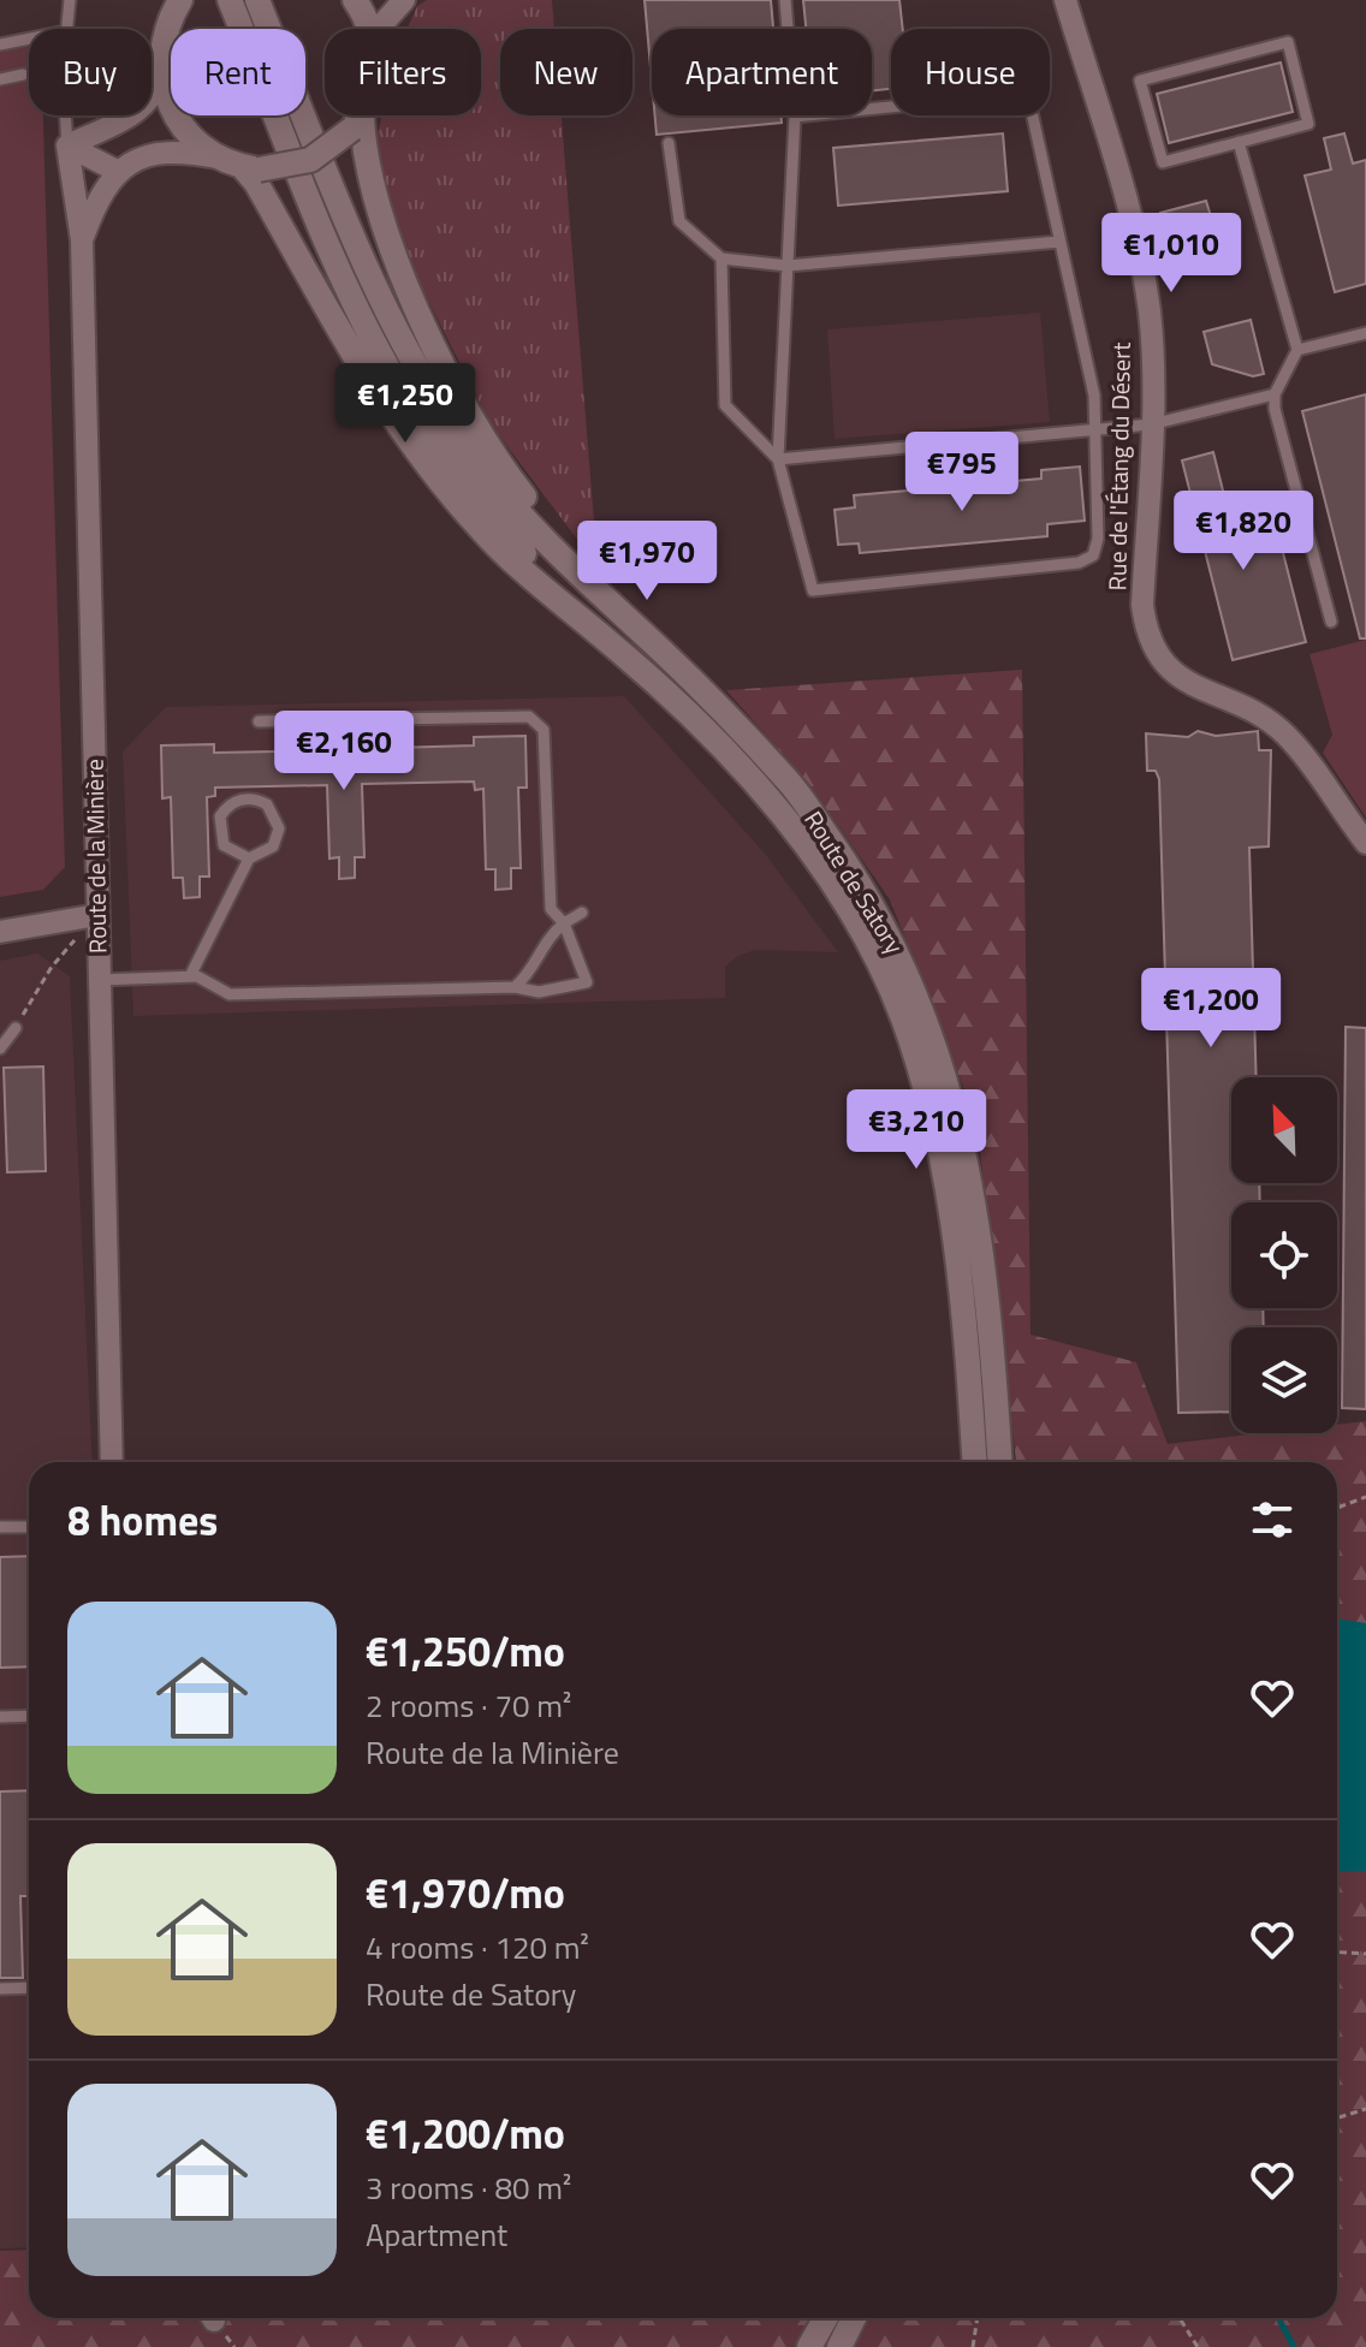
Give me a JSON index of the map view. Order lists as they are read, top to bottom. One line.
{"streets":{"main road":["Route de Satory"],"street":["Rue de l'Étang du Désert","Route de la Minière"]},"north":"top left","page":{"chip":["Buy","Rent","Filters","New","Apartment","House"],"price":["€1,010","€1,250","€795","€1,820","€1,970","€2,160","€1,200","€3,210"],"heading":"8 homes","list":[{"name":"€1,250/mo","note":"2 rooms · 70 m² · Route de la Minière"},{"name":"€1,970/mo","note":"4 rooms · 120 m² · Route de Satory"},{"name":"€1,200/mo","note":"3 rooms · 80 m² · Apartment"}]}}
